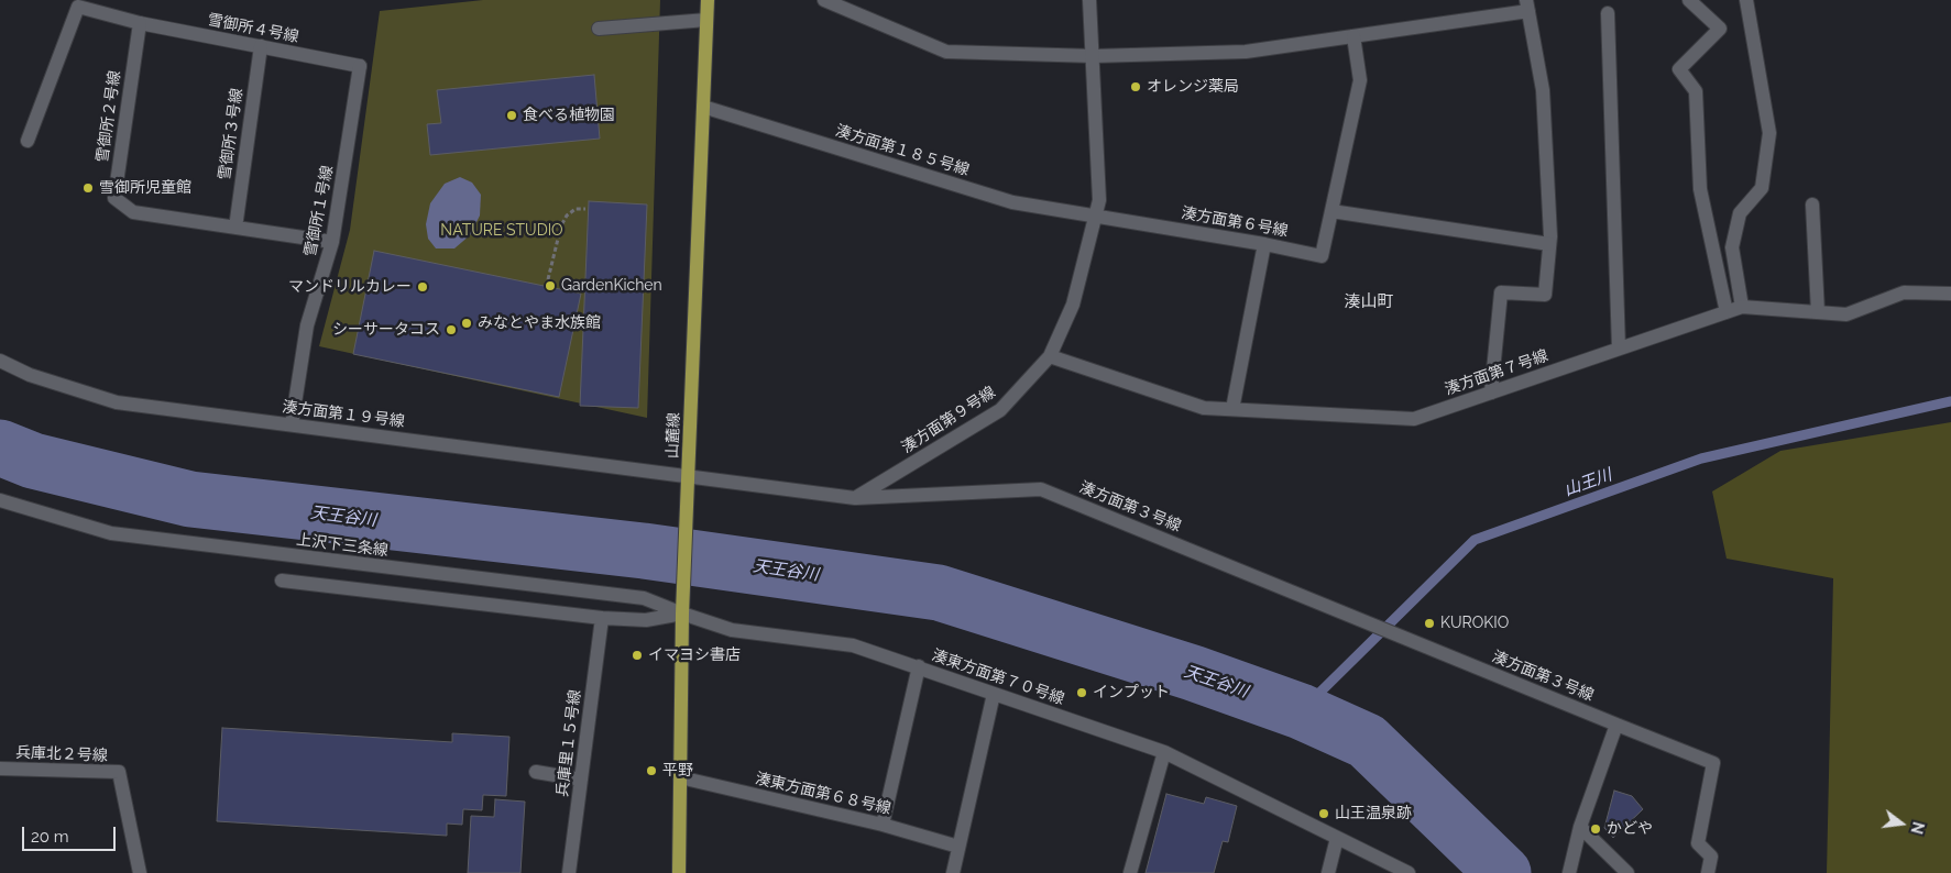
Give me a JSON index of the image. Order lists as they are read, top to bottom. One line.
{"streets":{"main road":["山麓線"],"street":["雪御所４号線","雪御所２号線","雪御所３号線","湊方面第１８５号線","雪御所１号線","湊方面第６号線","湊方面第７号線","湊方面第１９号線","湊方面第９号線","湊方面第３号線","上沢下三条線","湊東方面第７０号線","兵庫里１５号線","兵庫北２号線","湊東方面第６８号線"]},"crossings":[["雪御所４号線","雪御所２号線"],["雪御所４号線","雪御所３号線"],["雪御所４号線","雪御所１号線"],["雪御所２号線","雪御所３号線"],["雪御所２号線","雪御所１号線"],["湊方面第１８５号線","湊方面第６号線"],["湊方面第１８５号線","湊方面第９号線"],["湊方面第１８５号線","山麓線"],["雪御所１号線","湊方面第１９号線"],["湊方面第６号線","湊方面第９号線"],["湊方面第７号線","湊方面第９号線"],["湊方面第１９号線","山麓線"],["湊方面第９号線","湊方面第３号線"],["山麓線","上沢下三条線"],["山麓線","湊東方面第７０号線"],["山麓線","湊東方面第６８号線"],["上沢下三条線","湊東方面第７０号線"]],"districts":["湊山町"],"water":["山王川","天王谷川"],"parks":["NATURE STUDIO"],"places":["オレンジ薬局","食べる植物園","雪御所児童館","GardenKichen","マンドリルカレー","みなとやま水族館","シーサータコス","KUROKIO","イマヨシ書店","インプット","平野","山王温泉跡","かどや"],"scale_bar":"20 m","north":"right"}
